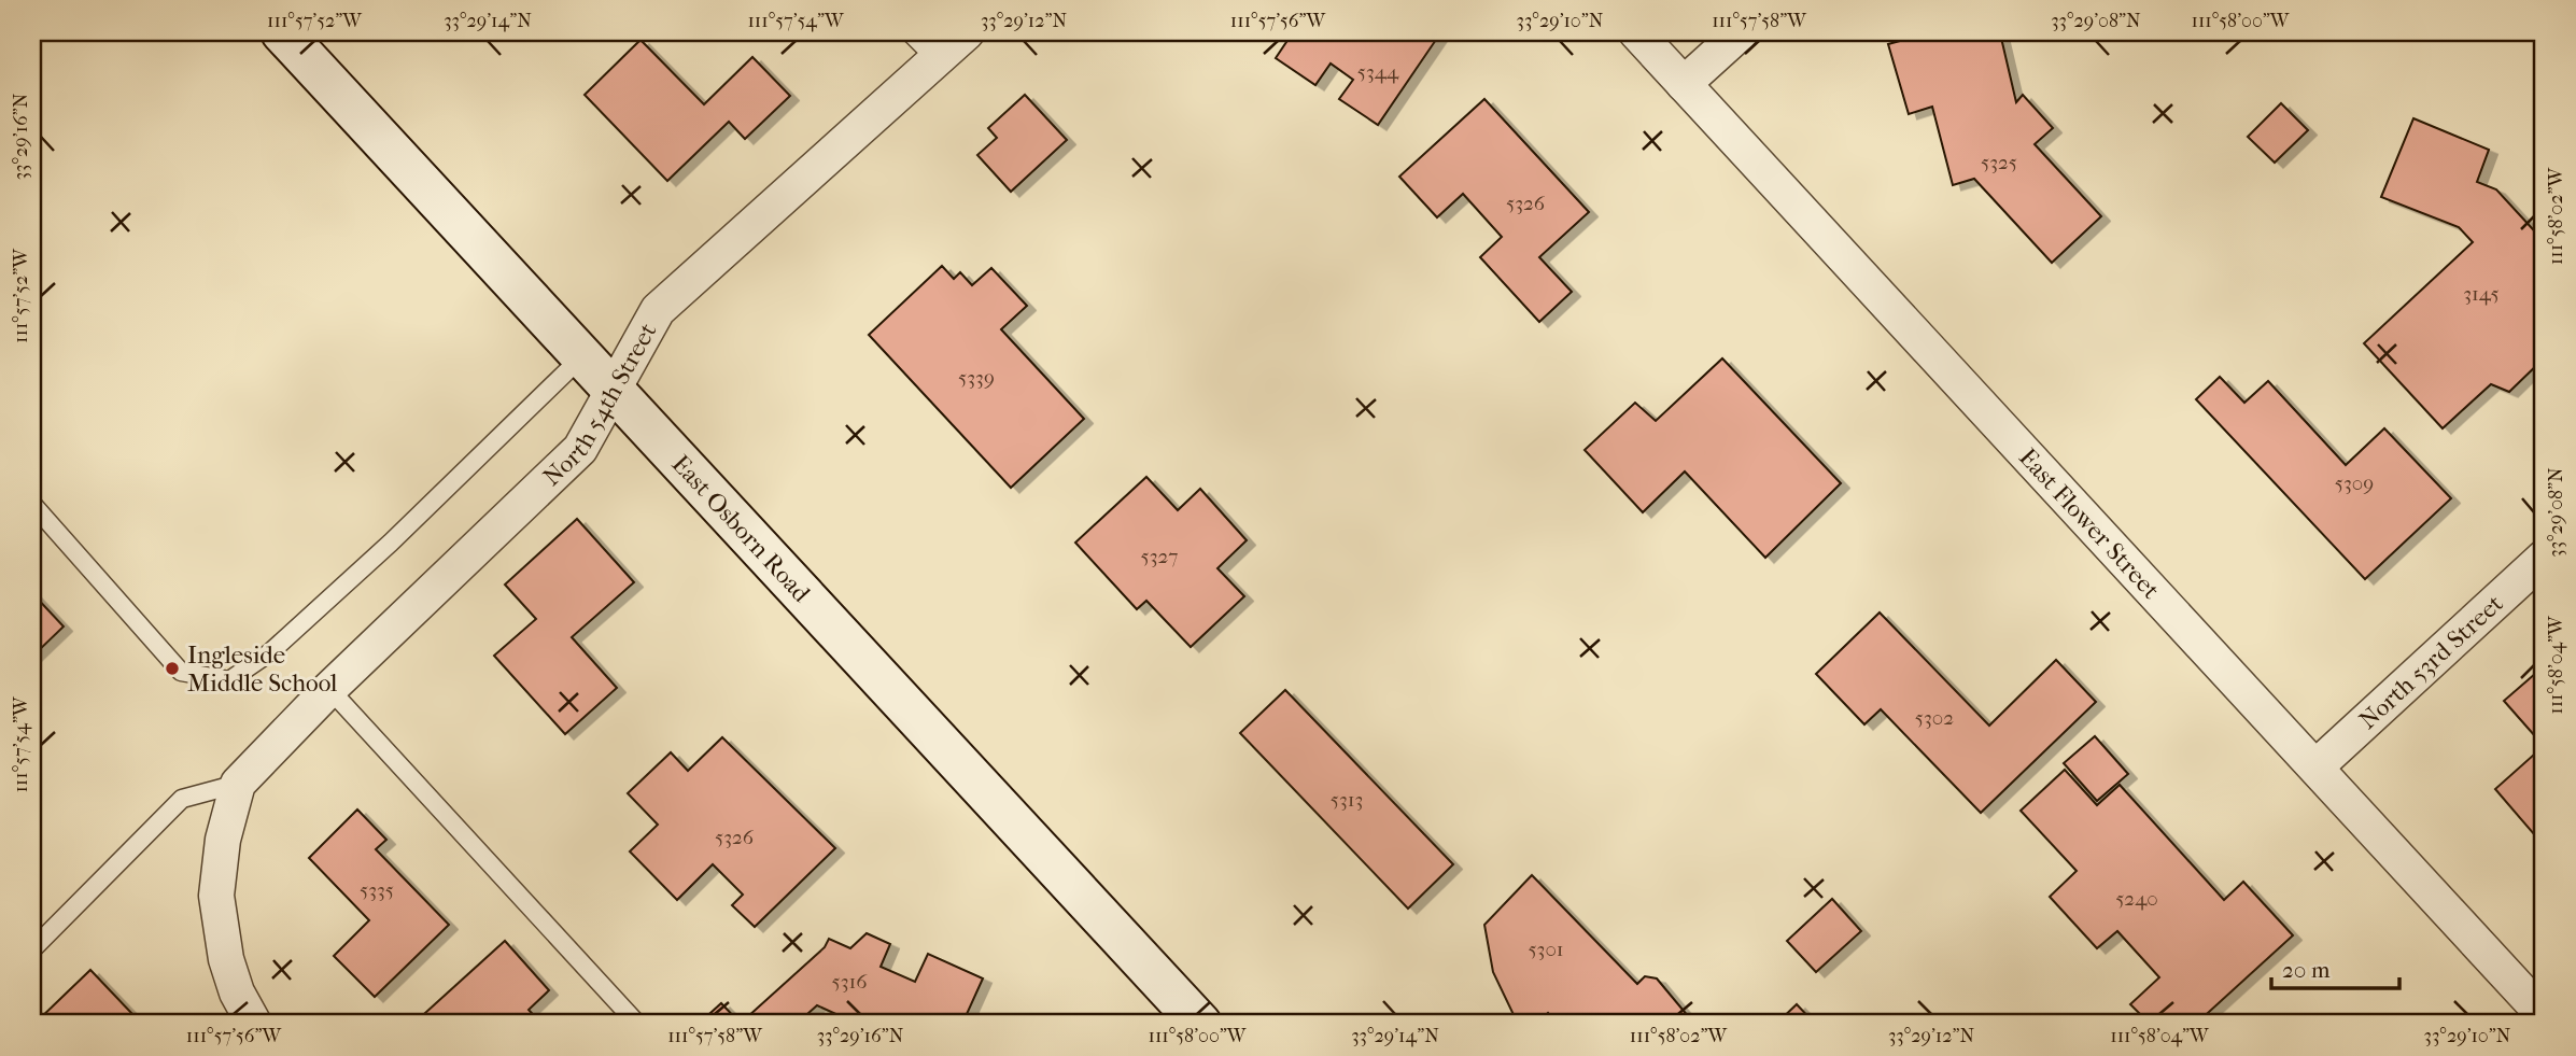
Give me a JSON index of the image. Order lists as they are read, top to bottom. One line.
{"streets":{"street":["North 54th Street","East Flower Street","East Osborn Road","North 53rd Street"]},"crossings":[["North 54th Street","East Osborn Road"],["East Flower Street","North 53rd Street"]],"places":["Ingleside Middle School"],"house_numbers":["5344","5325","5326","3145","5339","5309","5327","5302","5313","5326","5335","5240","5301","5316"],"scale_bar":"20 m","coordinates":["111°57'52\"W","33°29'14\"N","111°57'54\"W","33°29'12\"N","111°57'56\"W","33°29'10\"N","111°57'58\"W","33°29'08\"N","111°58'00\"W","33°29'16\"N","111°58'02\"W","111°58'04\"W"]}
